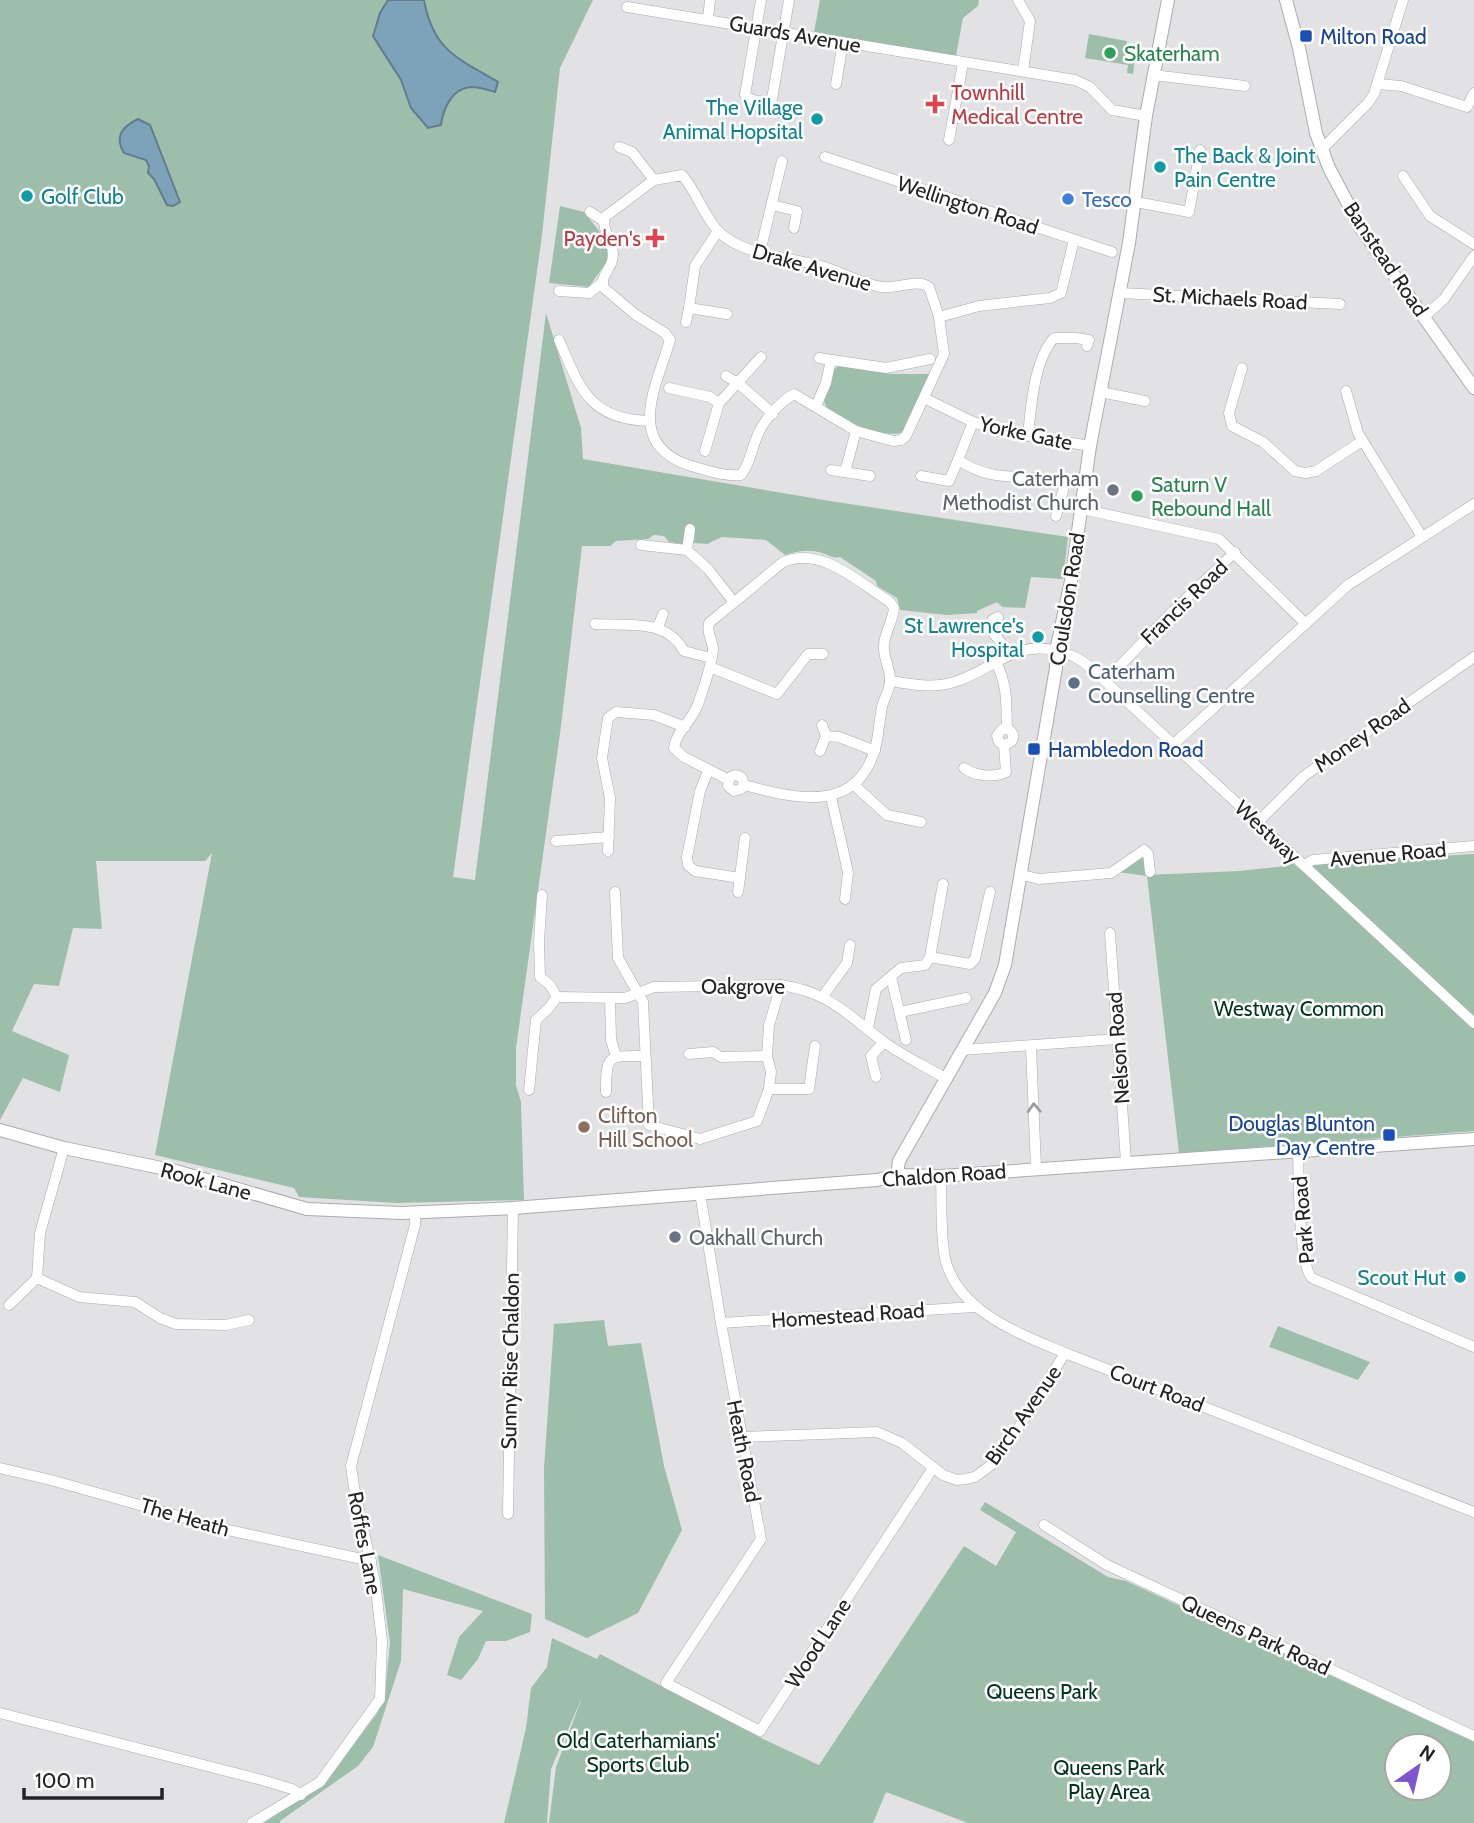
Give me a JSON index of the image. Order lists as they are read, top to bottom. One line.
{"streets":{"main road":["Banstead Road","Coulsdon Road","Chaldon Road","Rook Lane"],"street":["Guards Avenue","Wellington Road","Drake Avenue","St. Michaels Road","Yorke Gate","Francis Road","Money Road","Westway","Avenue Road","Oakgrove","Nelson Road","Park Road","Homestead Road","Sunny Rise Chaldon","Court Road","Birch Avenue","Heath Road","The Heath","Roffes Lane","Queens Park Road","Wood Lane"]},"crossings":[["Guards Avenue","Coulsdon Road"],["Drake Avenue","Yorke Gate"],["St. Michaels Road","Coulsdon Road"],["Yorke Gate","Coulsdon Road"],["Coulsdon Road","Westway"],["Coulsdon Road","Oakgrove"],["Coulsdon Road","Chaldon Road"],["Francis Road","Westway"],["Money Road","Westway"],["Westway","Avenue Road"],["Nelson Road","Chaldon Road"],["Chaldon Road","Rook Lane"],["Chaldon Road","Park Road"],["Chaldon Road","Sunny Rise Chaldon"],["Chaldon Road","Court Road"],["Chaldon Road","Heath Road"],["Chaldon Road","Roffes Lane"],["Rook Lane","Roffes Lane"],["Homestead Road","Court Road"],["Homestead Road","Heath Road"],["Court Road","Birch Avenue"],["Birch Avenue","Heath Road"],["Birch Avenue","Wood Lane"],["Heath Road","Wood Lane"],["The Heath","Roffes Lane"]],"parks":["Westway Common","Queens Park","Old Caterhamians' Sports Club","Queens Park Play Area"],"places":{"transit":["Milton Road","Hambledon Road","Douglas Blunton Day Centre"],"other":["Skaterham","The Village Animal Hopsital","The Back & Joint Pain Centre","Golf Club","Tesco","Caterham Methodist Church","Saturn V Rebound Hall","St Lawrence's Hospital","Caterham Counselling Centre","Clifton Hill School","Oakhall Church","Scout Hut"],"health":["Townhill Medical Centre","Payden's"]},"scale_bar":"100 m","north":"top right"}
